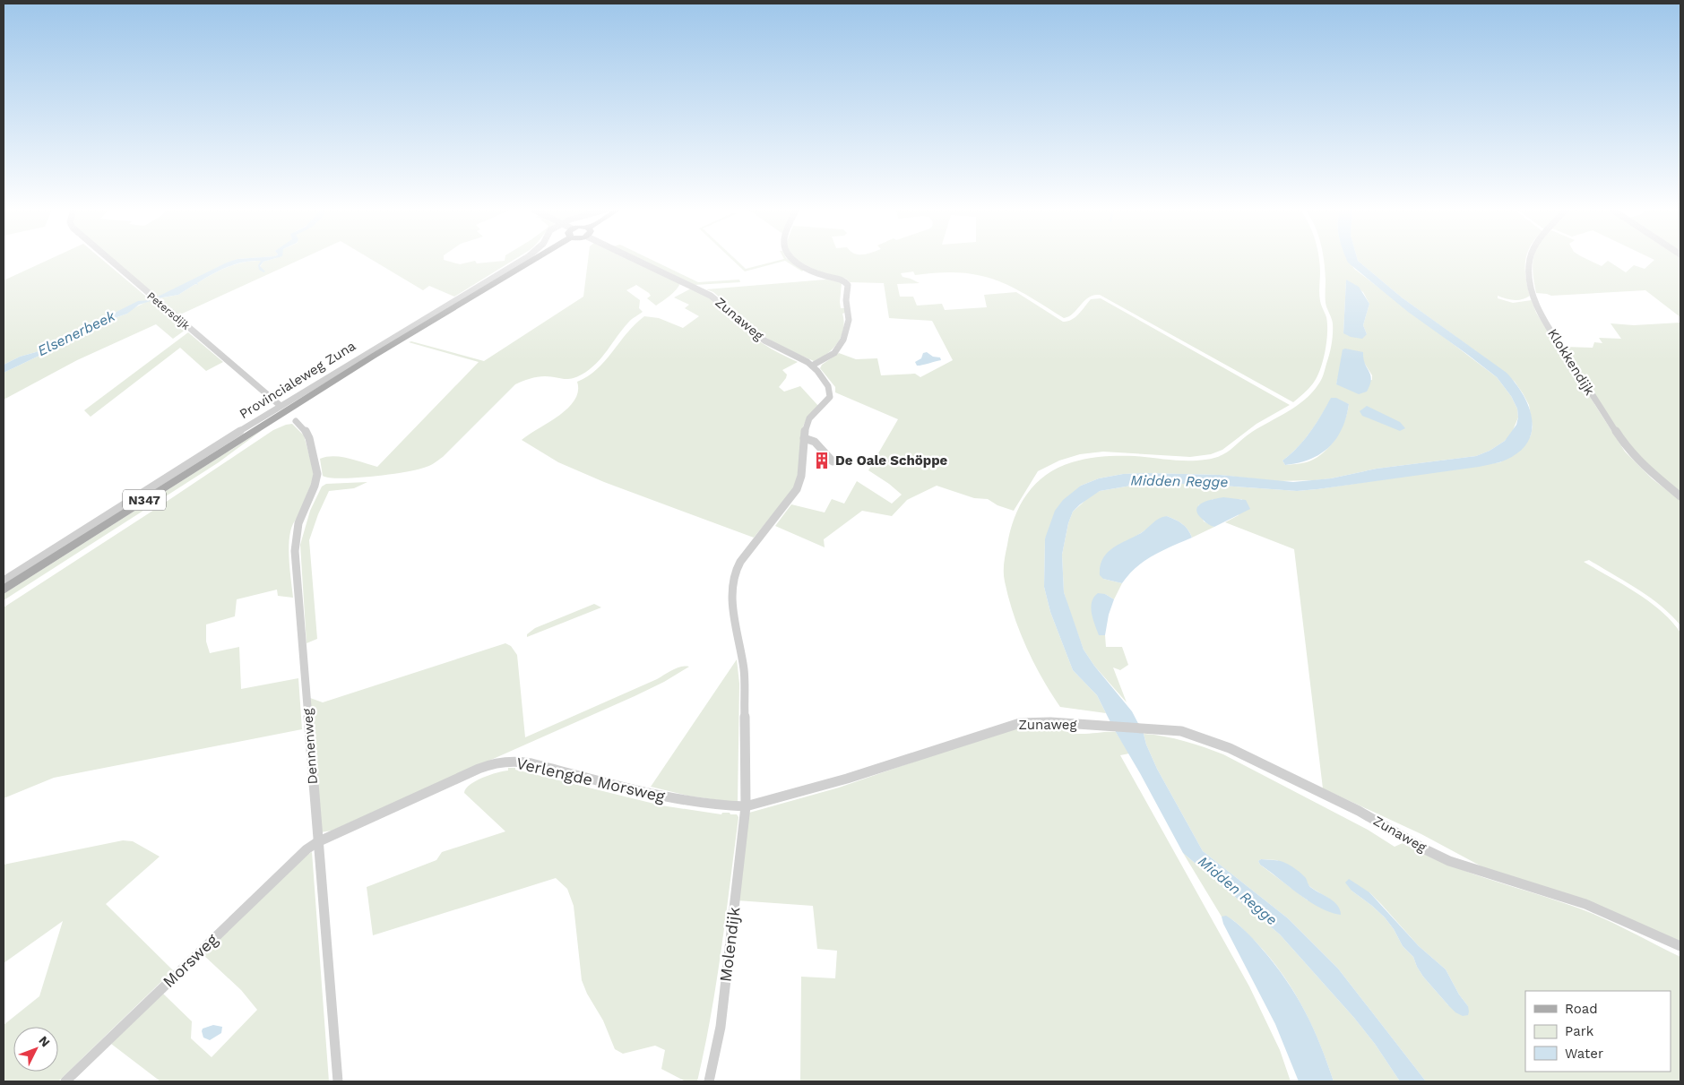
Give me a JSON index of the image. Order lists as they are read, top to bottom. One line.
{"streets":{"main road":["Provincialeweg Zuna","N347"],"street":["Petersdijk","Zunaweg","Klokkendijk","Dennenweg","Verlengde Morsweg","Molendijk","Morsweg"]},"crossings":[["Petersdijk","Provincialeweg Zuna"],["Zunaweg","Verlengde Morsweg"],["Zunaweg","Molendijk"],["Dennenweg","Verlengde Morsweg"],["Dennenweg","Morsweg"],["Verlengde Morsweg","Molendijk"],["Verlengde Morsweg","Morsweg"]],"water":["Elsenerbeek","Midden Regge"],"places":{"building":["De Oale Schöppe"]},"legend":["Road","Park","Water"],"north":"top right"}
